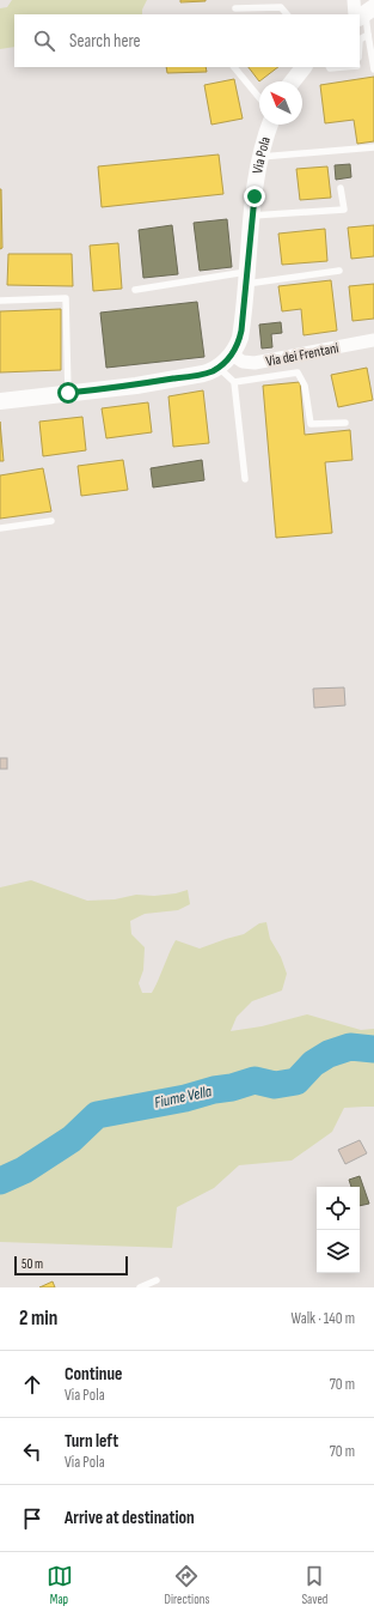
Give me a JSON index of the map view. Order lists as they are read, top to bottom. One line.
{"streets":{"street":["Via Pola","Via dei Frentani"]},"crossings":[["Via Pola","Via dei Frentani"]],"water":["Fiume Vella"],"scale_bar":"50 m","north":"top left","page":{"search":"Search here","scale":"50 m","heading":["2 min","Walk · 140 m"],"list":[["Continue","Via Pola","70 m"],["Turn left","Via Pola","70 m"],"Arrive at destination"],"nav":["Map","Directions","Saved"]}}
